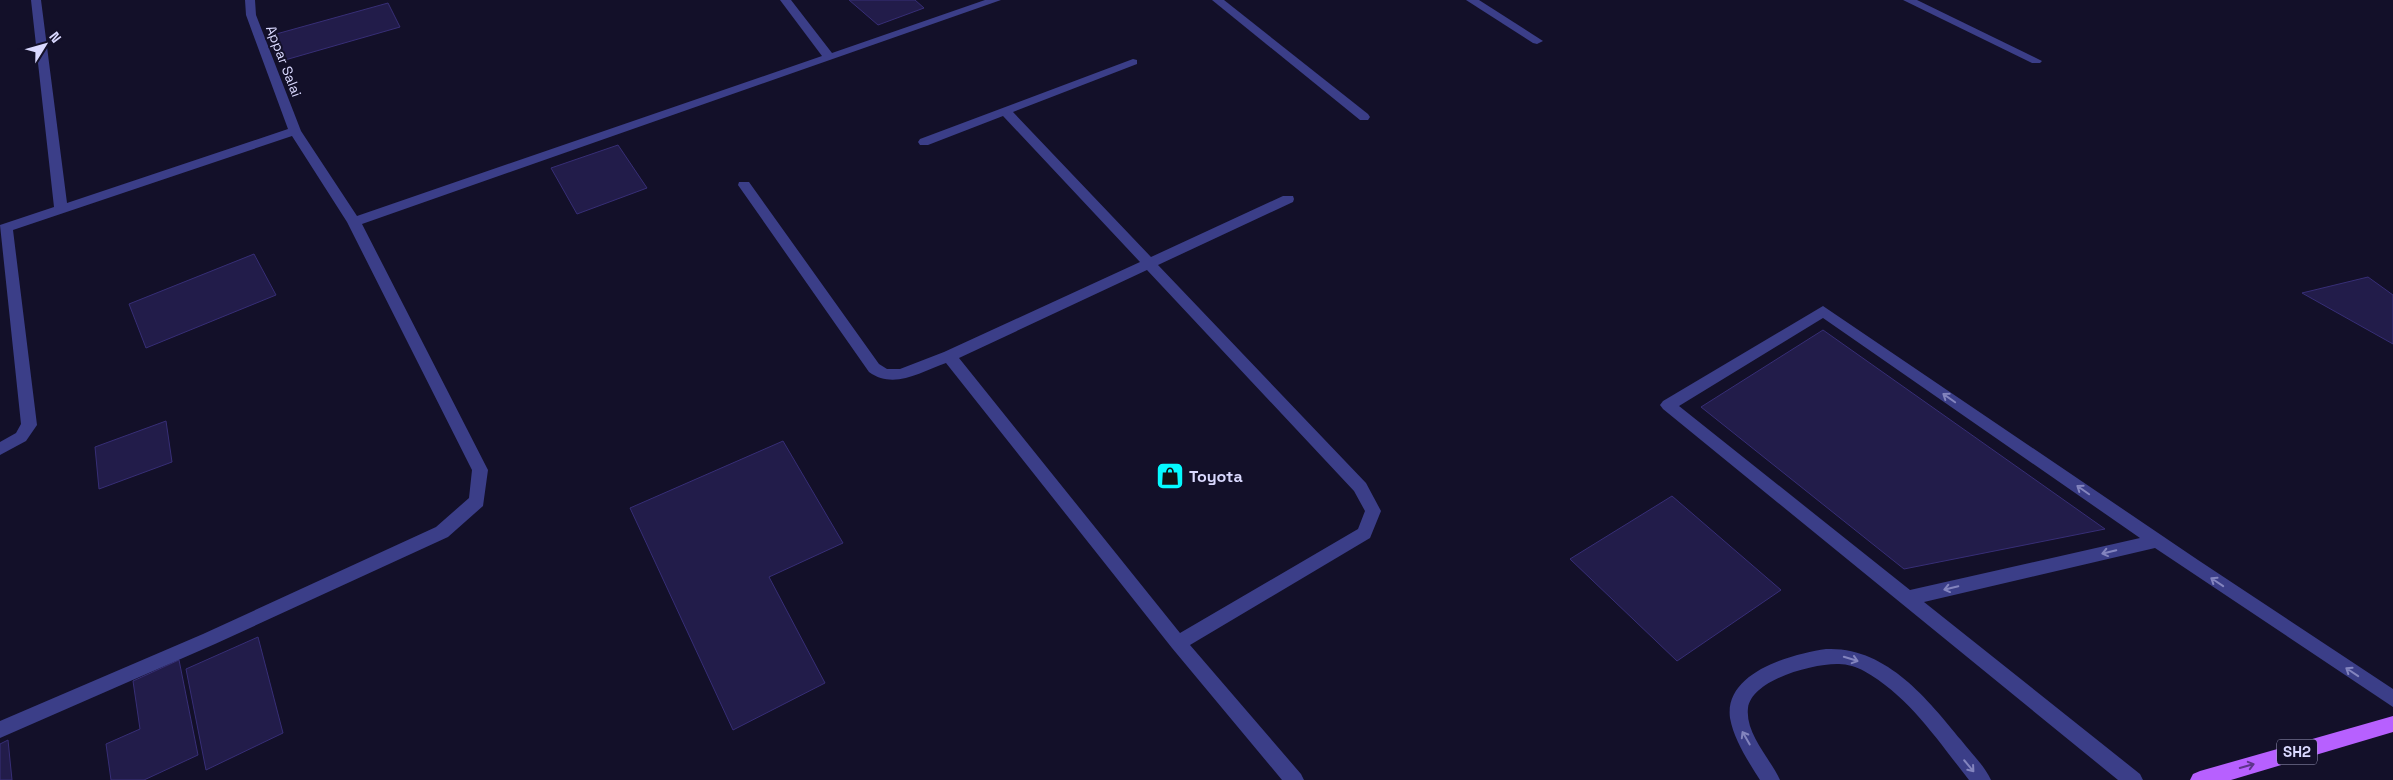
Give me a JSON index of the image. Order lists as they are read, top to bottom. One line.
{"streets":{"main road":["SH2"],"street":["Appar Salai"]},"places":{"shop":["Toyota"]},"north":"top right"}
